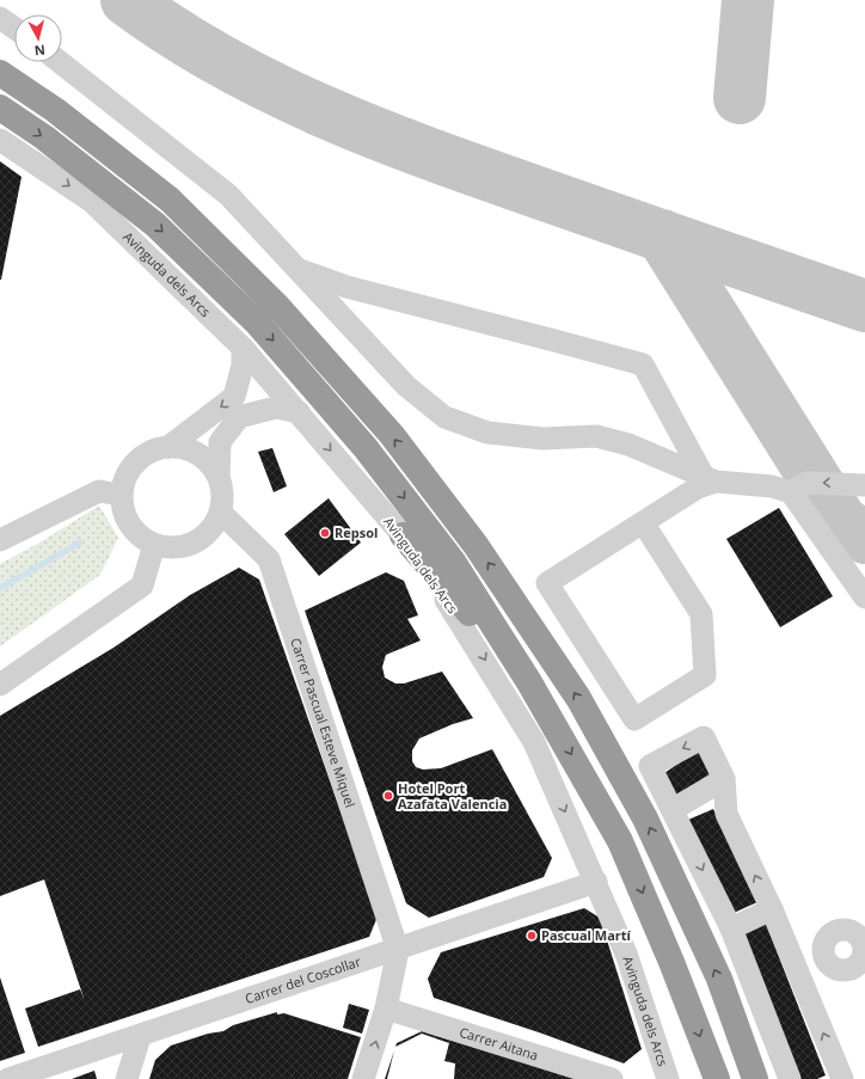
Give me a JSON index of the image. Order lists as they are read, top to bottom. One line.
{"streets":{"street":["Avinguda dels Arcs","Carrer Pascual Esteve Miquel","Carrer del Coscollar","Carrer Aitana"]},"crossings":[["Avinguda dels Arcs","Carrer del Coscollar"],["Carrer Pascual Esteve Miquel","Carrer del Coscollar"]],"places":["Repsol","Hotel Port Azafata Valencia","Pascual Martí"],"north":"bottom"}
